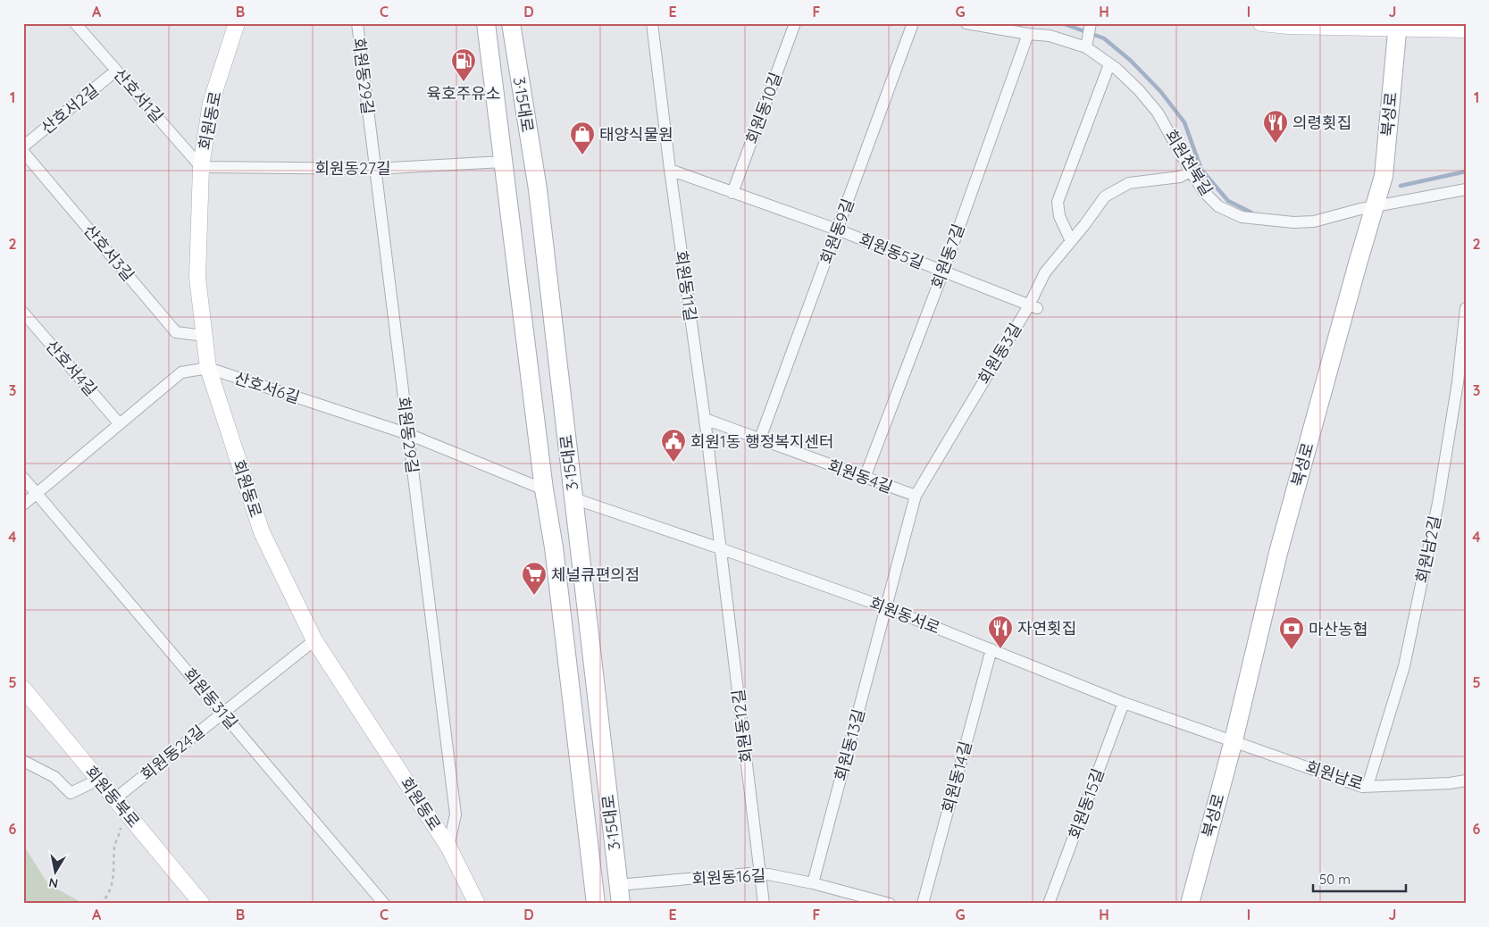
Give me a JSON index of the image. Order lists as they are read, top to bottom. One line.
{"streets":{"main road":["3·15대로","북성로","회원동로","회원동북로"],"street":["회원동29길","산호서1길","회원동10길","산호서2길","회원천북길","회원동27길","회원동9길","회원동5길","산호서3길","회원동7길","회원동11길","회원동3길","산호서4길","산호서6길","회원동4길","회원남2길","회원동서로","회원동31길","회원동12길","회원동13길","회원동24길","회원남로","회원동14길","회원동15길","회원동16길"]},"crossings":[["회원동29길","회원동로"],["회원동29길","회원동27길"],["회원동29길","산호서6길"],["산호서1길","산호서2길"],["산호서1길","회원동로"],["산호서1길","회원동27길"],["3·15대로","회원동27길"],["3·15대로","산호서6길"],["3·15대로","회원동서로"],["3·15대로","회원동16길"],["회원동10길","회원동5길"],["북성로","회원천북길"],["북성로","회원동서로"],["북성로","회원남로"],["회원동로","회원동27길"],["회원동로","산호서3길"],["회원동로","산호서6길"],["회원동로","회원동24길"],["회원천북길","회원동7길"],["회원천북길","회원동3길"],["회원동9길","회원동5길"],["회원동9길","회원동4길"],["회원동5길","회원동7길"],["회원동5길","회원동11길"],["회원동5길","회원동3길"],["회원동7길","회원동4길"],["회원동11길","회원동4길"],["회원동11길","회원동서로"],["회원동11길","회원동12길"],["회원동3길","회원동4길"],["회원동3길","회원동서로"],["회원동3길","회원동13길"],["산호서4길","산호서6길"],["산호서6길","회원동31길"],["회원남2길","회원남로"],["회원동서로","회원동12길"],["회원동서로","회원동13길"],["회원동서로","회원남로"],["회원동서로","회원동14길"],["회원동서로","회원동15길"],["회원동31길","회원동24길"],["회원동12길","회원동16길"],["회원동13길","회원동16길"],["회원동24길","회원동북로"]],"places":{"fuel station":["육호주유소"],"restaurant":["의령횟집","자연횟집"],"shop":["태양식물원"],"public building":["회원1동 행정복지센터"],"supermarket":["체널큐편의점"],"bank":["마산농협"]},"scale_bar":"50 m","north":"bottom","grid":{"columns":["A","B","C","D","E","F","G","H","I","J"],"rows":["1","2","3","4","5","6"]}}
